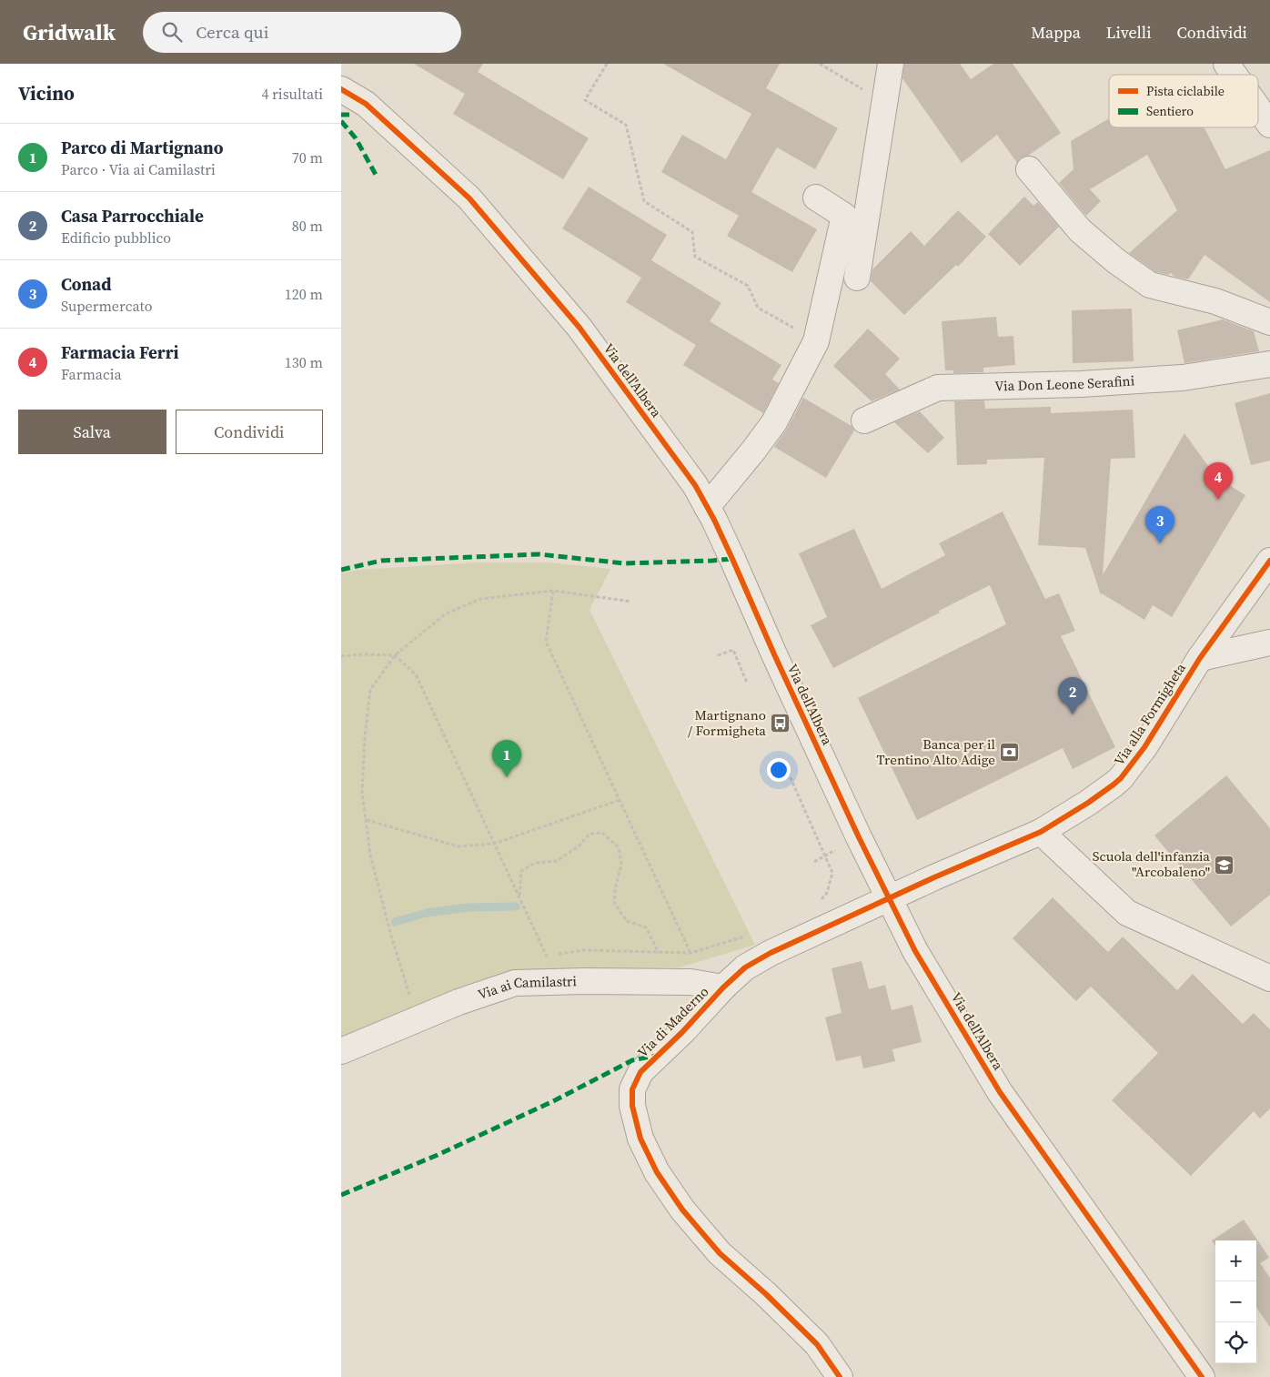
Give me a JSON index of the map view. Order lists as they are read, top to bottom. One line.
{"streets":{"street":["Via dell'Albera","Via Don Leone Serafini","Via alla Formigheta","Via ai Camilastri","Via di Maderno"]},"crossings":[["Via dell'Albera","Via alla Formigheta"],["Via dell'Albera","Via di Maderno"],["Via alla Formigheta","Via di Maderno"],["Via ai Camilastri","Via di Maderno"]],"places":{"bus stop":["Martignano / Formigheta"],"bank":["Banca per il Trentino Alto Adige"],"school or university":["Scuola dell'infanzia \"Arcobaleno\""]},"legend":["Pista ciclabile","Sentiero"],"page":{"header":"Gridwalk","search":"Cerca qui","nav":["Mappa","Livelli","Condividi"],"heading":["Vicino","4 risultati"],"list":[{"mark":"1","name":"Parco di Martignano","note":"Parco · Via ai Camilastri","value":"70 m"},{"mark":"2","name":"Casa Parrocchiale","note":"Edificio pubblico","value":"80 m"},{"mark":"3","name":"Conad","note":"Supermercato","value":"120 m"},{"mark":"4","name":"Farmacia Ferri","note":"Farmacia","value":"130 m"}],"buttons":["Salva","Condividi"],"pins":["4","3","2","1"],"map_buttons":["+","−"]}}
